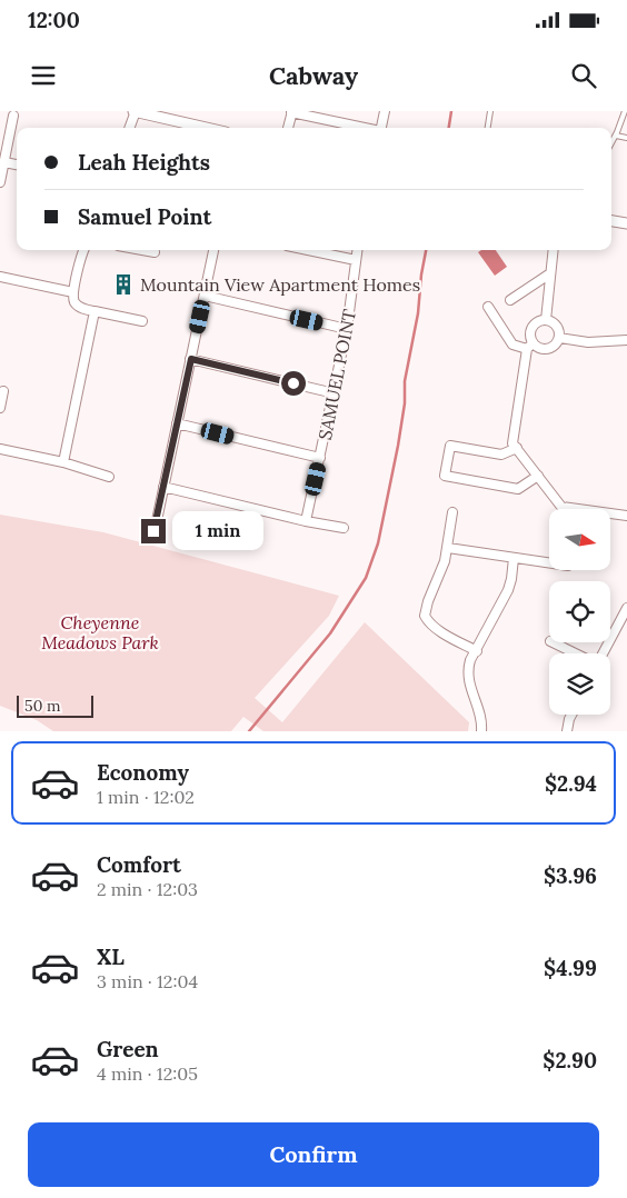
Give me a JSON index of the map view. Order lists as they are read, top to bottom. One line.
{"streets":{"street":["SAMUEL POINT"]},"parks":["Cheyenne Meadows Park"],"places":{"building":["Mountain View Apartment Homes"]},"scale_bar":"50 m","north":"right","page":{"status":"12:00","header":"Cabway","banner":["Leah Heights","Samuel Point"],"bubble":"1 min","scale":"50 m","list":[{"name":"Economy","note":"1 min · 12:02","value":"$2.94"},{"name":"Comfort","note":"2 min · 12:03","value":"$3.96"},{"name":"XL","note":"3 min · 12:04","value":"$4.99"},{"name":"Green","note":"4 min · 12:05","value":"$2.90"}],"buttons":"Confirm"}}
